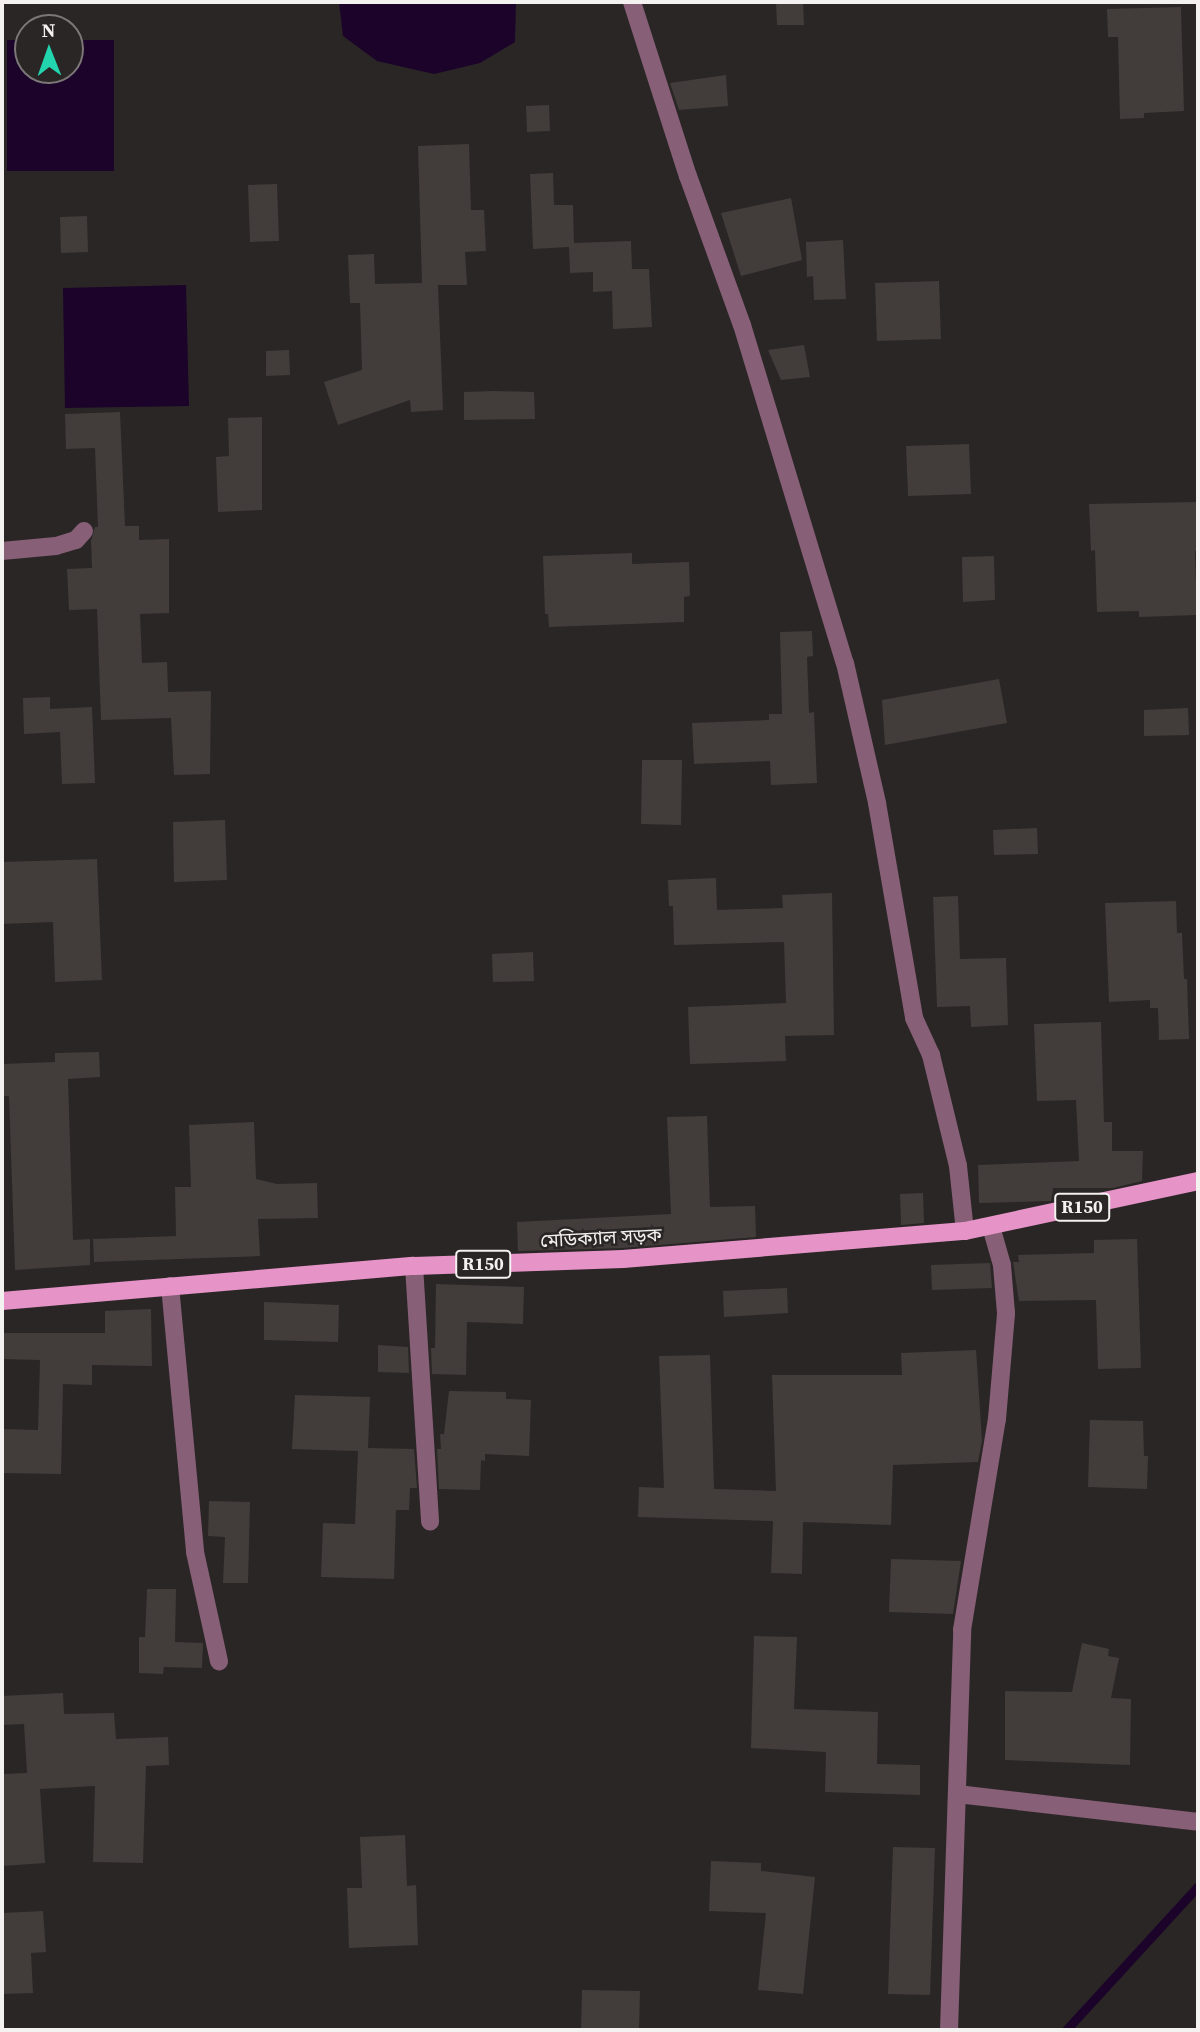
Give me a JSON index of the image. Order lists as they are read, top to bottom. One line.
{"streets":{"main road":["R150","মেডিক্যাল সড়ক"]},"north":"top"}
